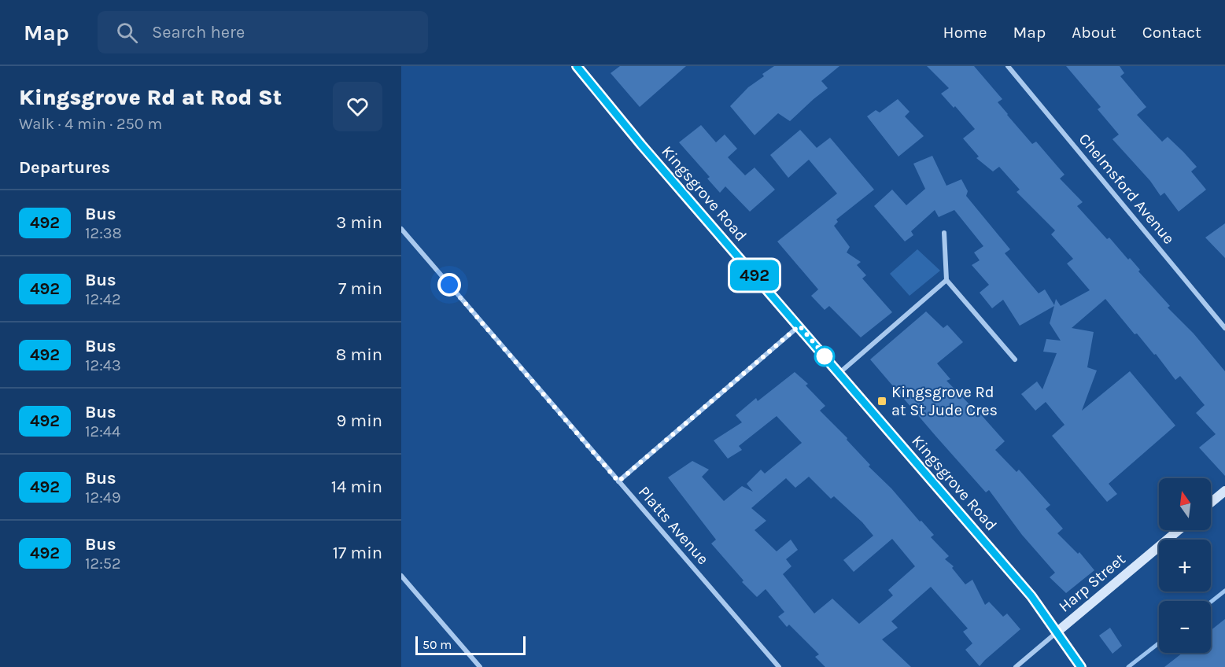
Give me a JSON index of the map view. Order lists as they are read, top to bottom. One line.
{"streets":{"main road":["Kingsgrove Road","Harp Street"],"street":["Chelmsford Avenue","Platts Avenue"]},"crossings":[["Kingsgrove Road","Harp Street"]],"places":{"transit":["Kingsgrove Rd at St Jude Cres"]},"lines":["bus line 492"],"scale_bar":"50 m","north":"top","page":{"header":"Map","search":"Search here","nav":["Home","Map","About","Contact"],"heading":[["Kingsgrove Rd at Rod St","Walk · 4 min · 250 m"],"Departures"],"on_map":"492","list":[{"mark":"492","name":"Bus","note":"12:38","value":"3 min"},{"mark":"492","name":"Bus","note":"12:42","value":"7 min"},{"mark":"492","name":"Bus","note":"12:43","value":"8 min"},{"mark":"492","name":"Bus","note":"12:44","value":"9 min"},{"mark":"492","name":"Bus","note":"12:49","value":"14 min"},{"mark":"492","name":"Bus","note":"12:52","value":"17 min"}],"map_buttons":["+","−"],"scale":"50 m"}}
